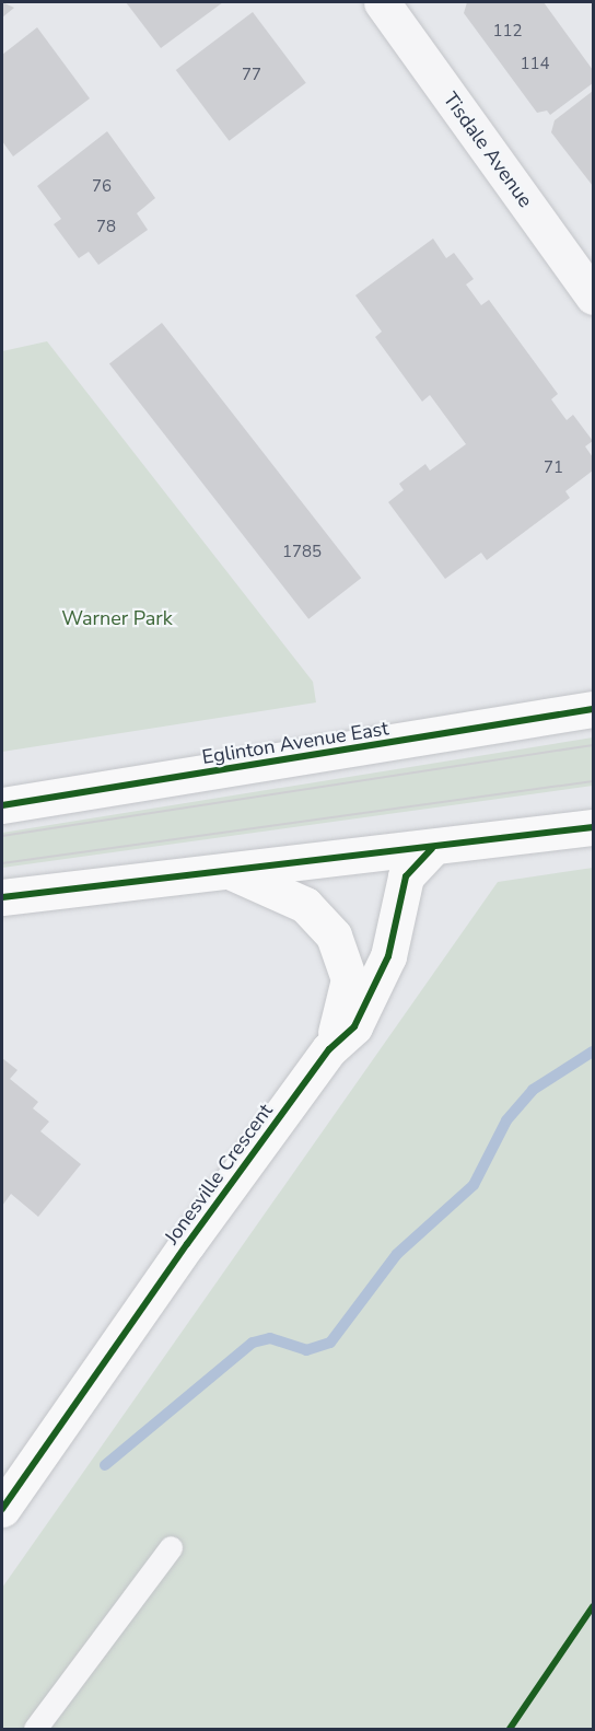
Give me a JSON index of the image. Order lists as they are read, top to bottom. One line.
{"streets":{"main road":["Eglinton Avenue East","Jonesville Crescent"],"street":["Tisdale Avenue"]},"parks":["Warner Park"],"house_numbers":["112","114","77","76","78","71","1785"]}
